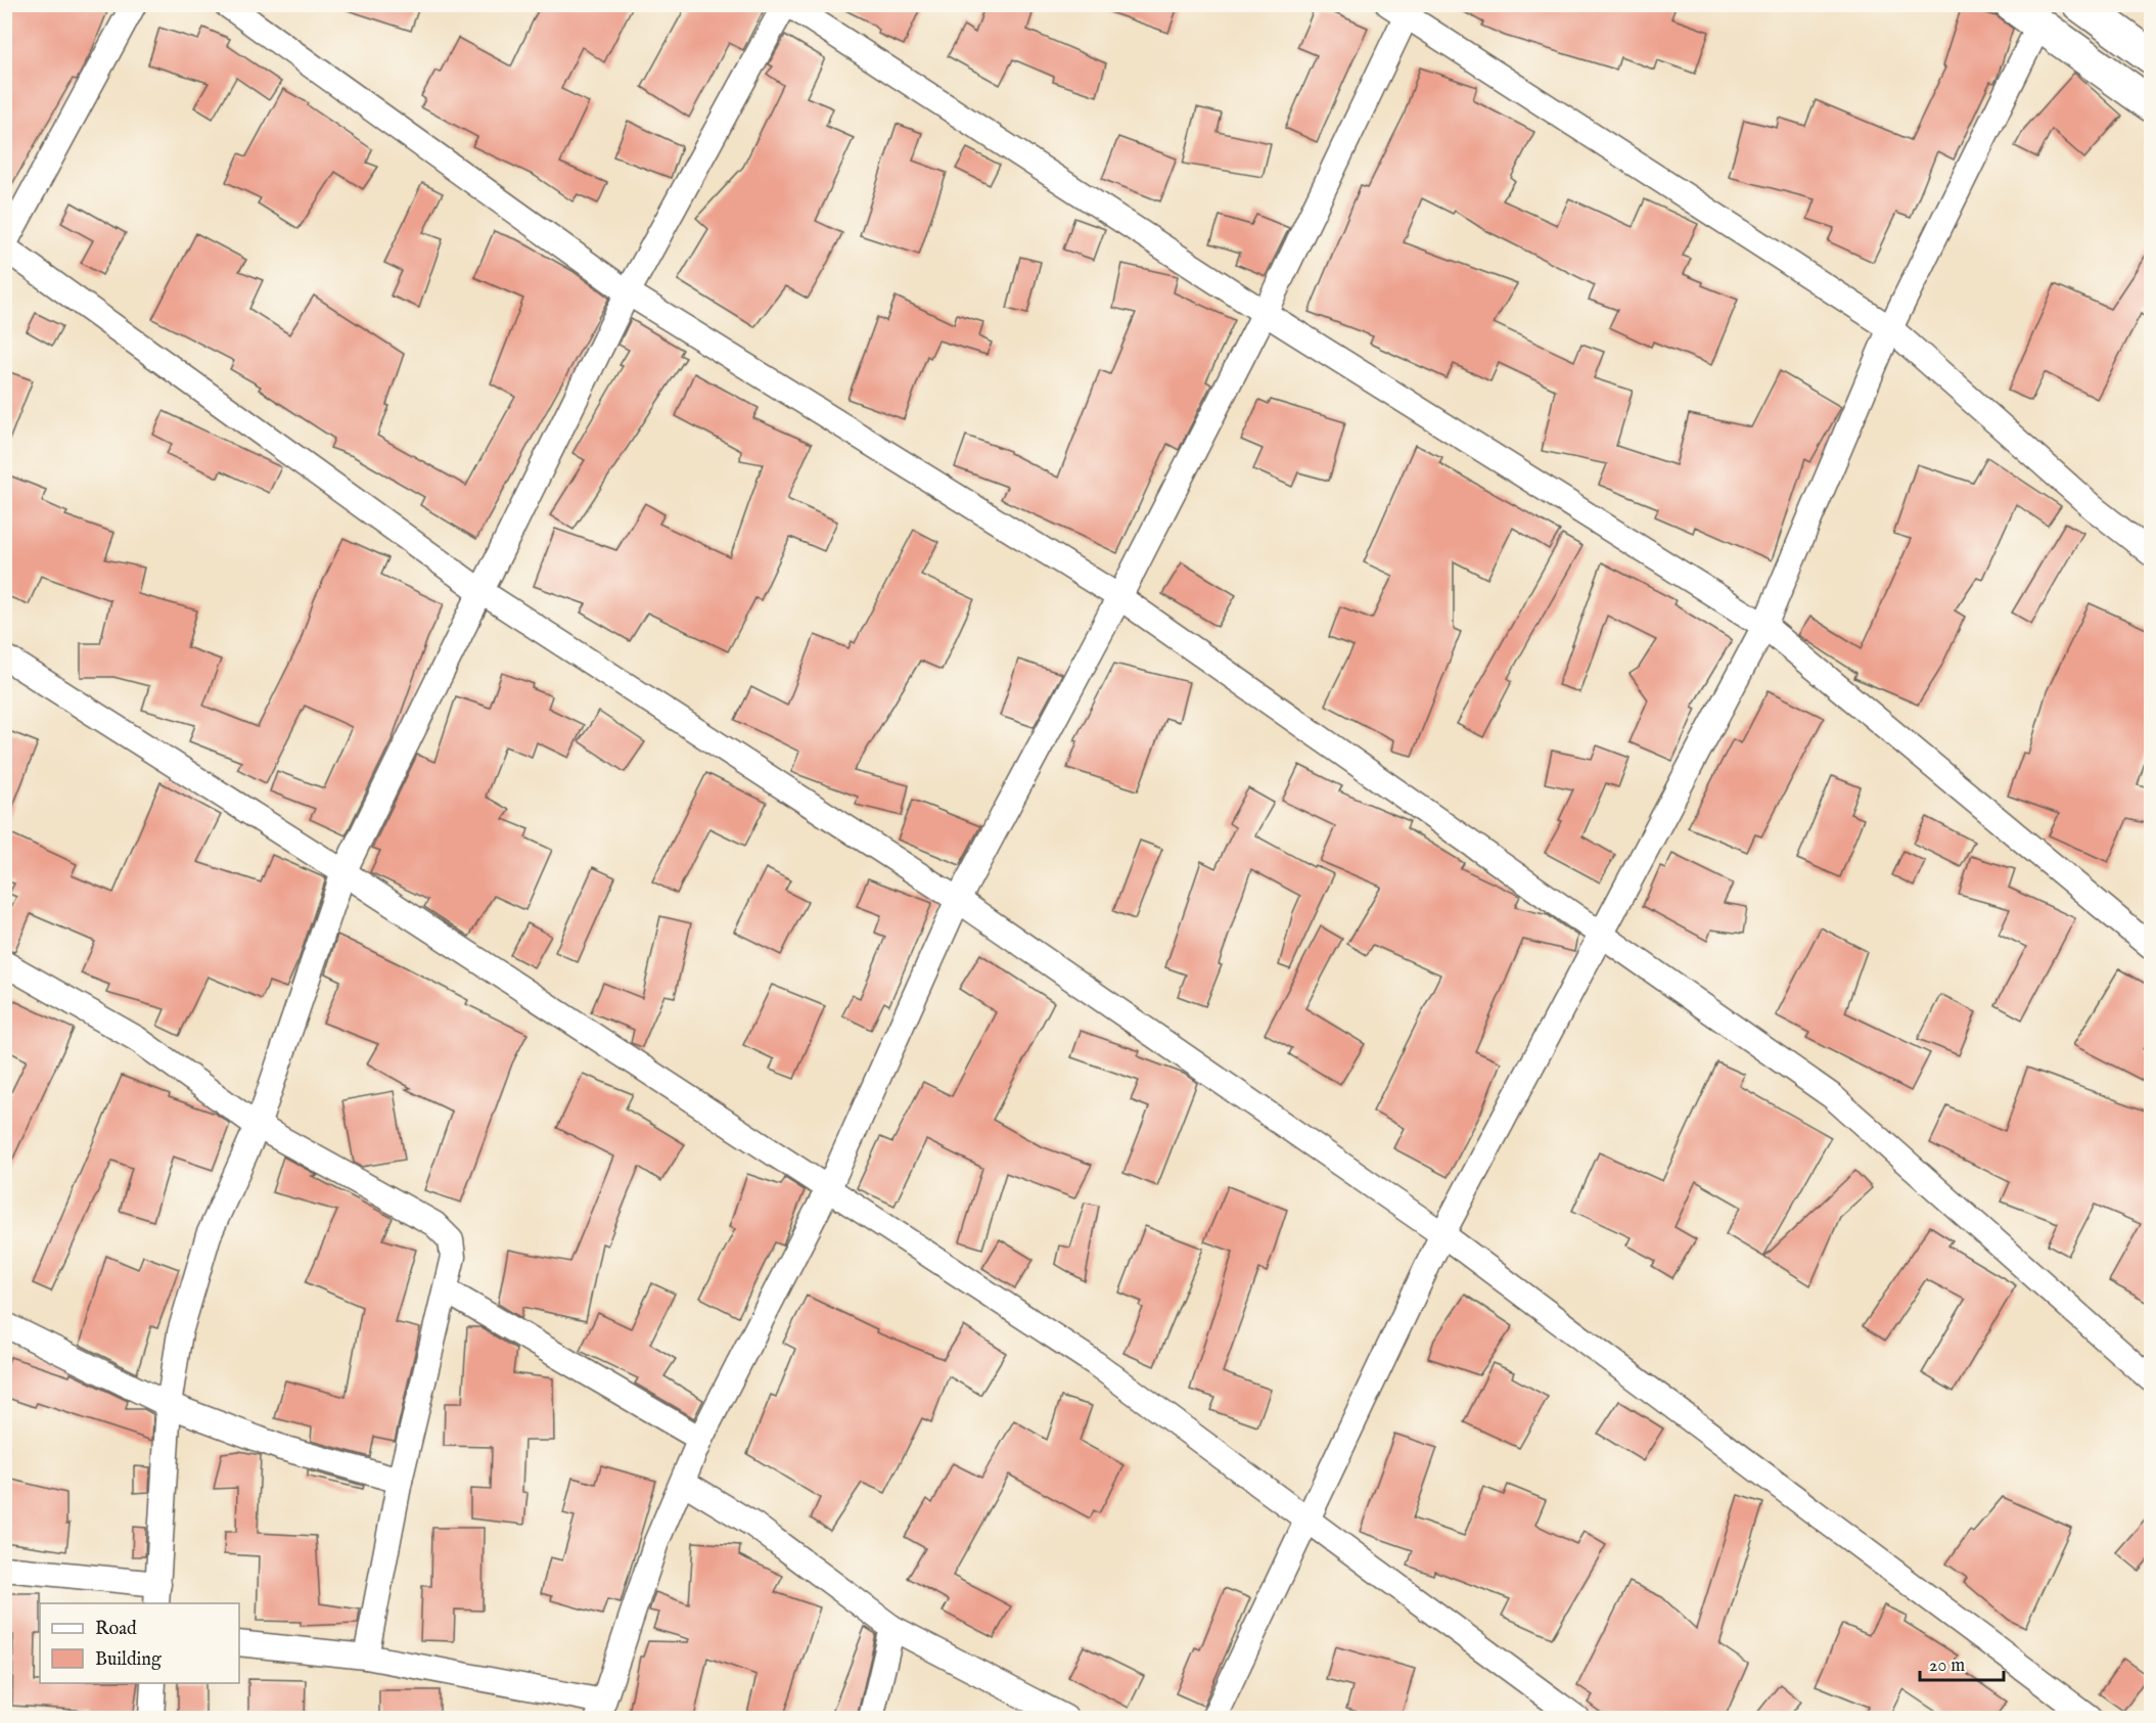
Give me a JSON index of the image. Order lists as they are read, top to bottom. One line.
{"legend":["Road","Building"],"scale_bar":"20 m"}
